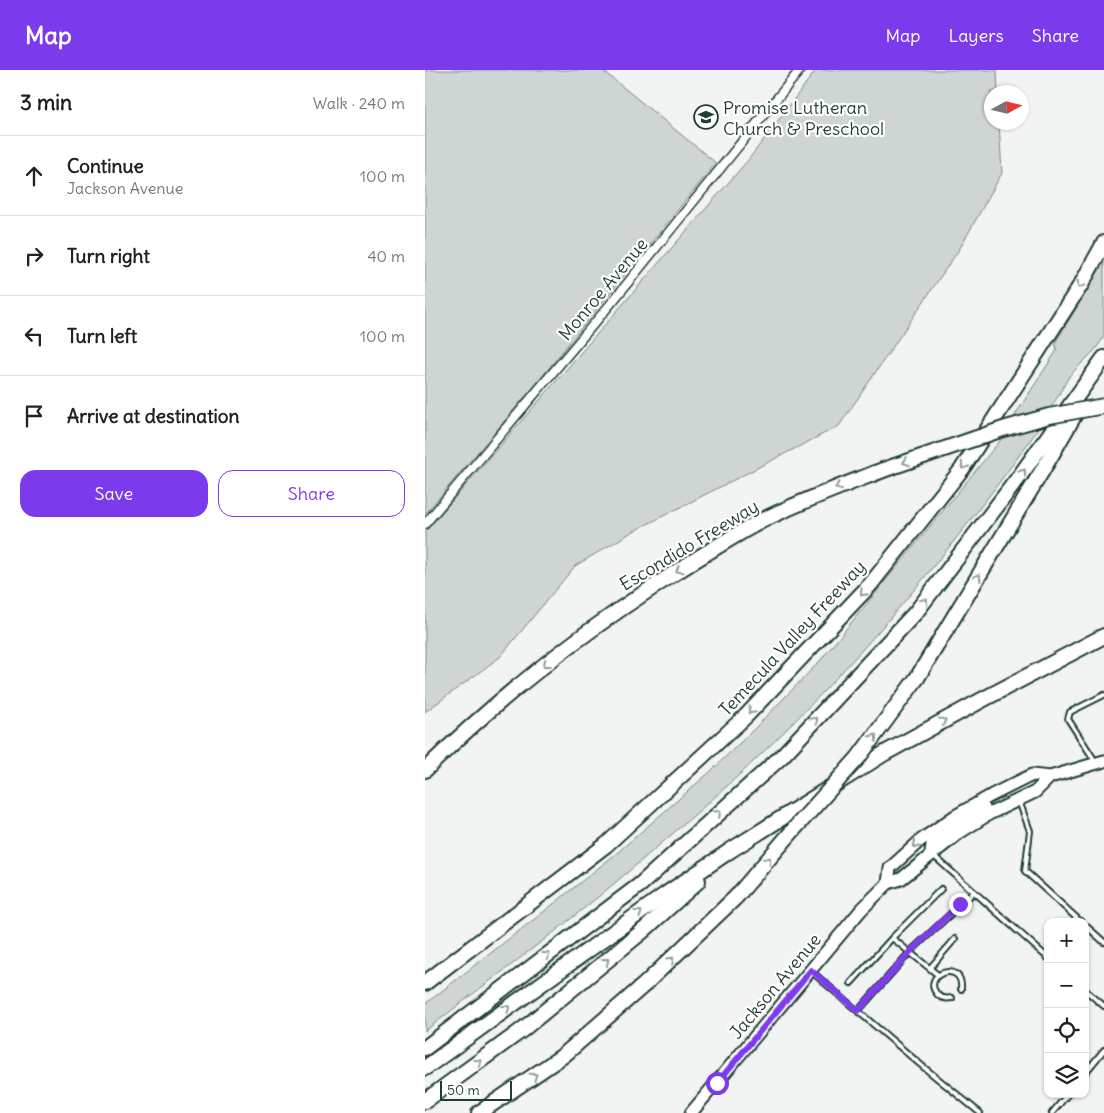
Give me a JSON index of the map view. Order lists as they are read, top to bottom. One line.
{"streets":{"highway":["Escondido Freeway","Temecula Valley Freeway"],"main road":["Jackson Avenue"],"street":["Monroe Avenue"]},"places":{"school or university":["Promise Lutheran Church & Preschool"]},"scale_bar":"50 m","north":"right","page":{"header":"Map","nav":["Map","Layers","Share"],"heading":["3 min","Walk · 240 m"],"list":[["Continue","Jackson Avenue","100 m"],["Turn right","40 m"],["Turn left","100 m"],"Arrive at destination"],"buttons":["Save","Share"],"map_buttons":["+","−"],"scale":"50 m"}}
